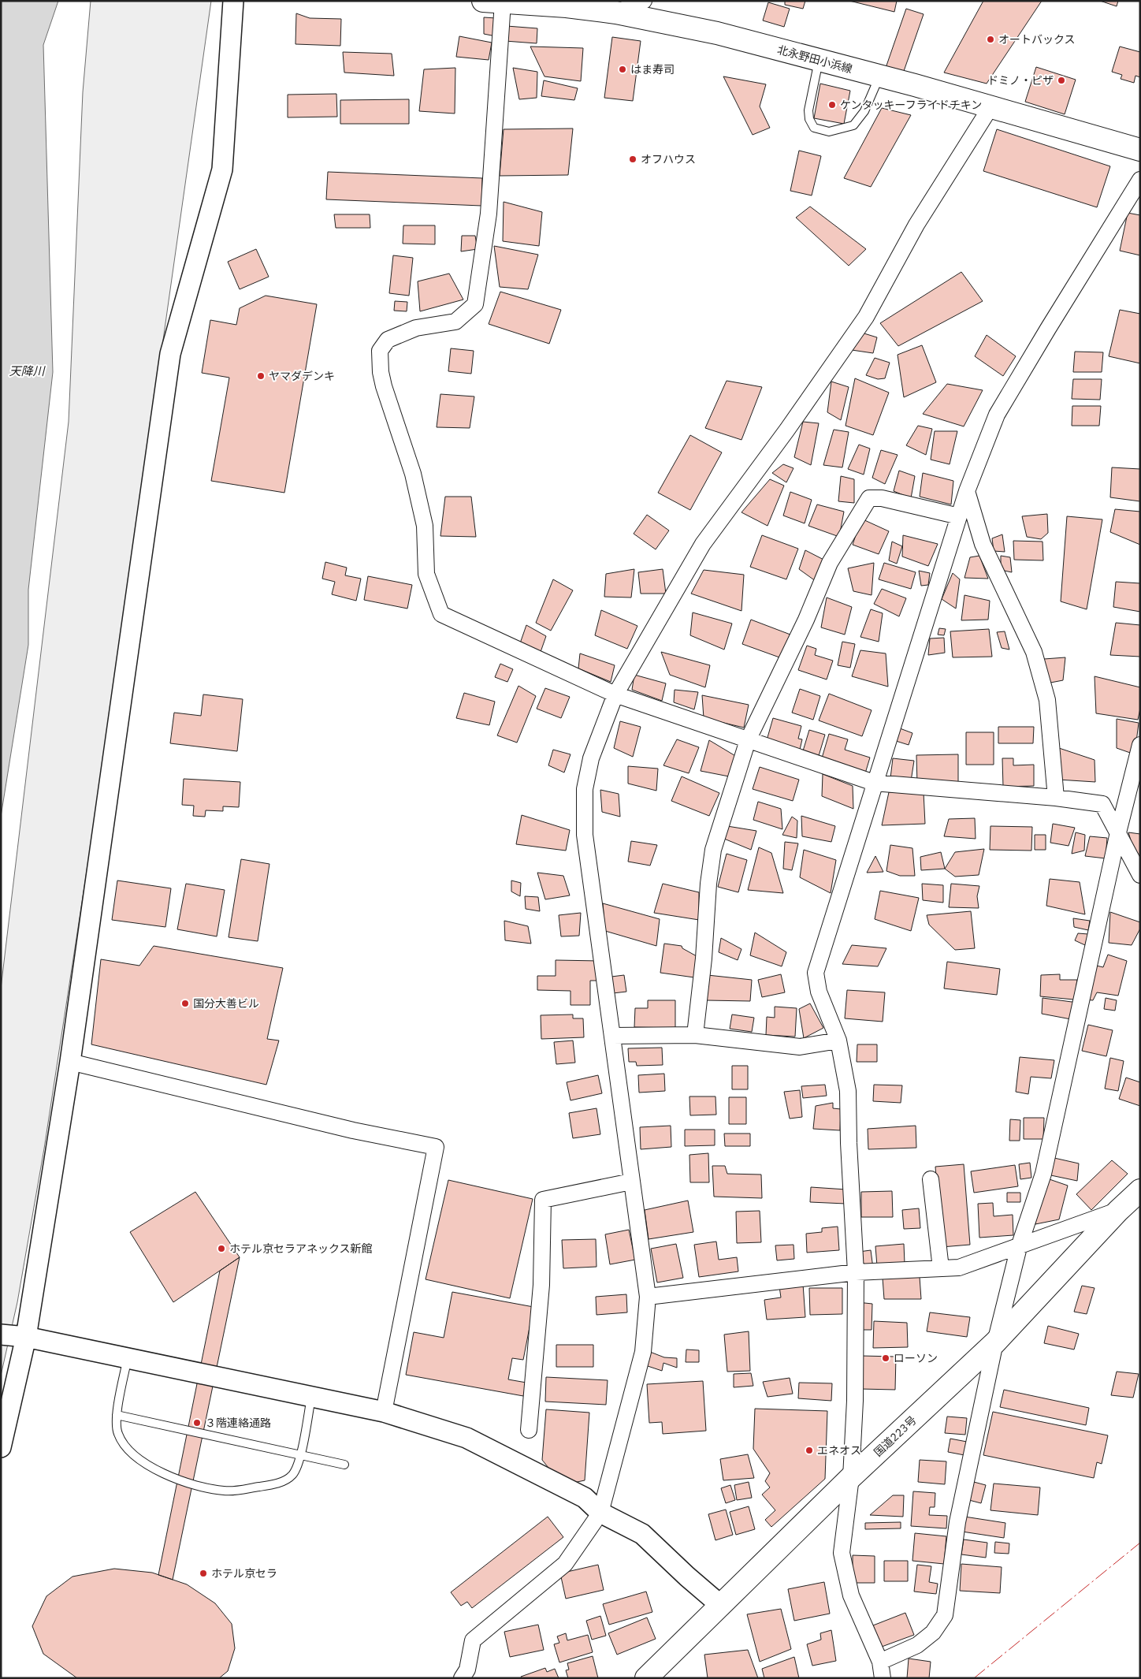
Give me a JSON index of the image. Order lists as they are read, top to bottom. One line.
{"streets":{"main road":["北永野田小浜線","国道223号"]},"water":["天降川"],"places":["オートバックス","はま寿司","ドミノ・ピザ","ケンタッキーフライドチキン","オフハウス","ヤマダデンキ","国分大善ビル","ホテル京セラアネックス新館","ローソン","３階連絡通路","エネオス","ホテル京セラ"]}
